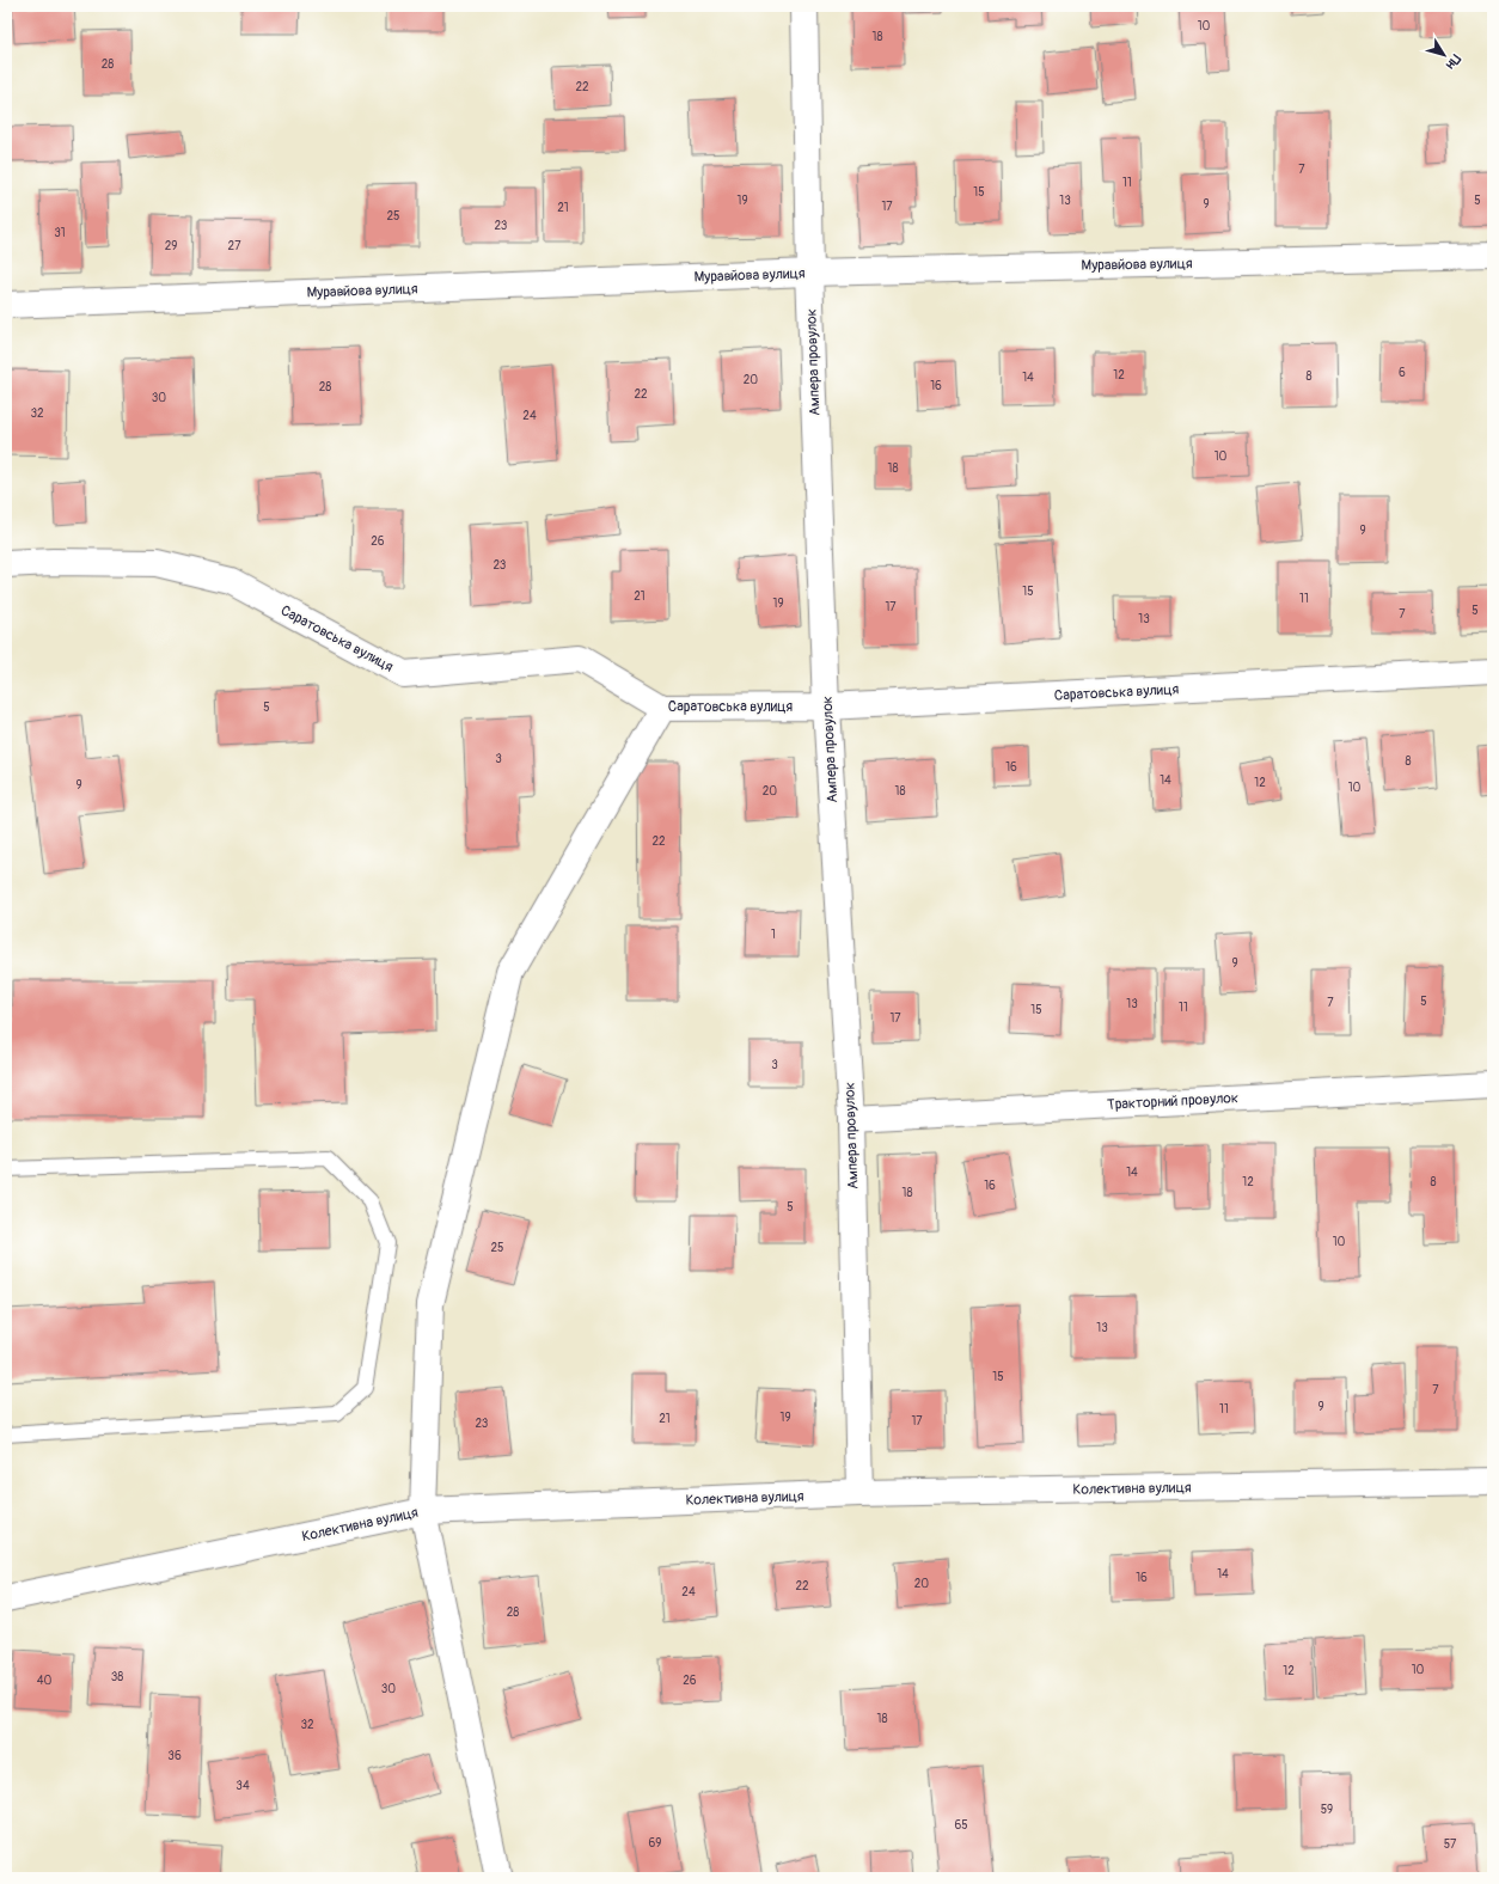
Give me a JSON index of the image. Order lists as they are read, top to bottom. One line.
{"streets":{"street":["Муравйова вулиця","Ампера провулок","Саратовська вулиця","Тракторний провулок","Колективна вулиця"]},"crossings":[["Муравйова вулиця","Ампера провулок"],["Ампера провулок","Саратовська вулиця"],["Ампера провулок","Тракторний провулок"],["Ампера провулок","Колективна вулиця"]],"house_numbers":["10","18","28","22","7","11","15","19","13","5","9","17","21","25","23","31","29","27","6","12","8","14","20","16","28","22","30","32","24","10","18","9","26","23","15","21","11","19","17","5","7","13","5","3","8","16","14","12","9","10","20","18","22","1","9","5","7","13","11","15","17","3","14","12","8","16","18","5","10","25","13","15","7","9","11","19","21","17","23","14","16","20","22","24","28","10","12","38","40","26","30","18","32","36","34","59","65","69","57"],"north":"bottom right"}
